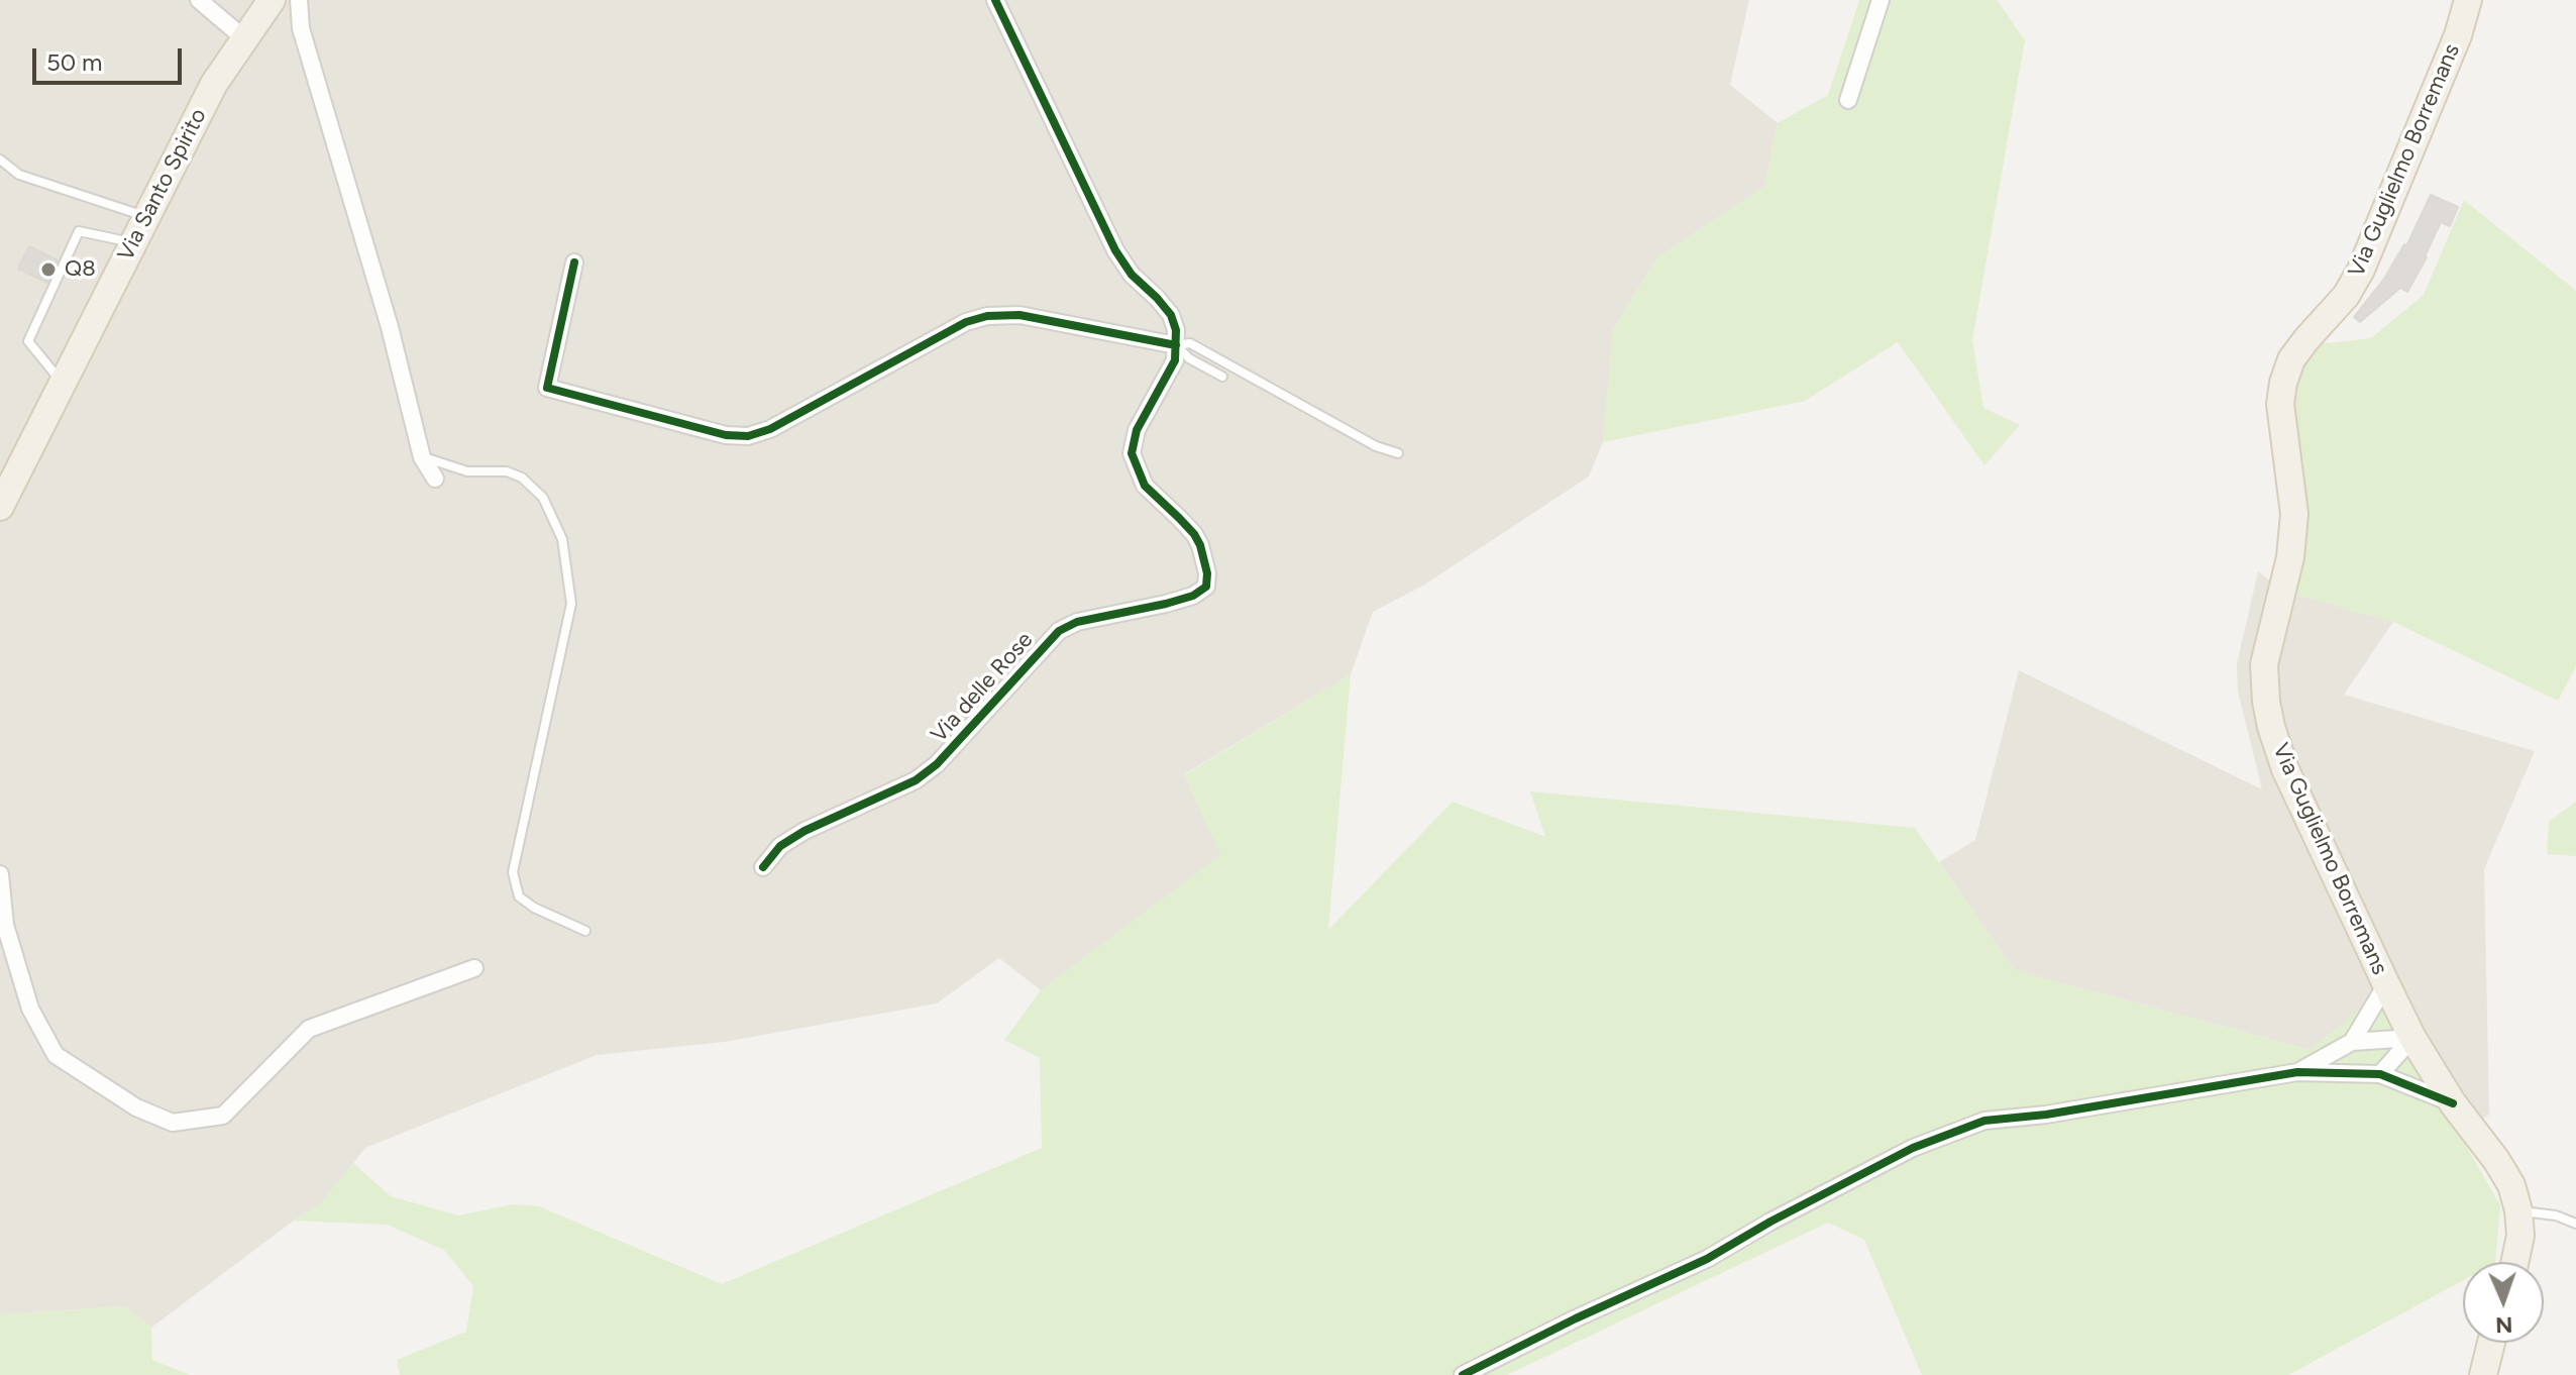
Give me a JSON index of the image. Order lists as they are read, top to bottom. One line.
{"streets":{"main road":["Via Guglielmo Borremans","Via Santo Spirito"],"street":["Via delle Rose"]},"places":["Q8"],"scale_bar":"50 m","north":"bottom"}
